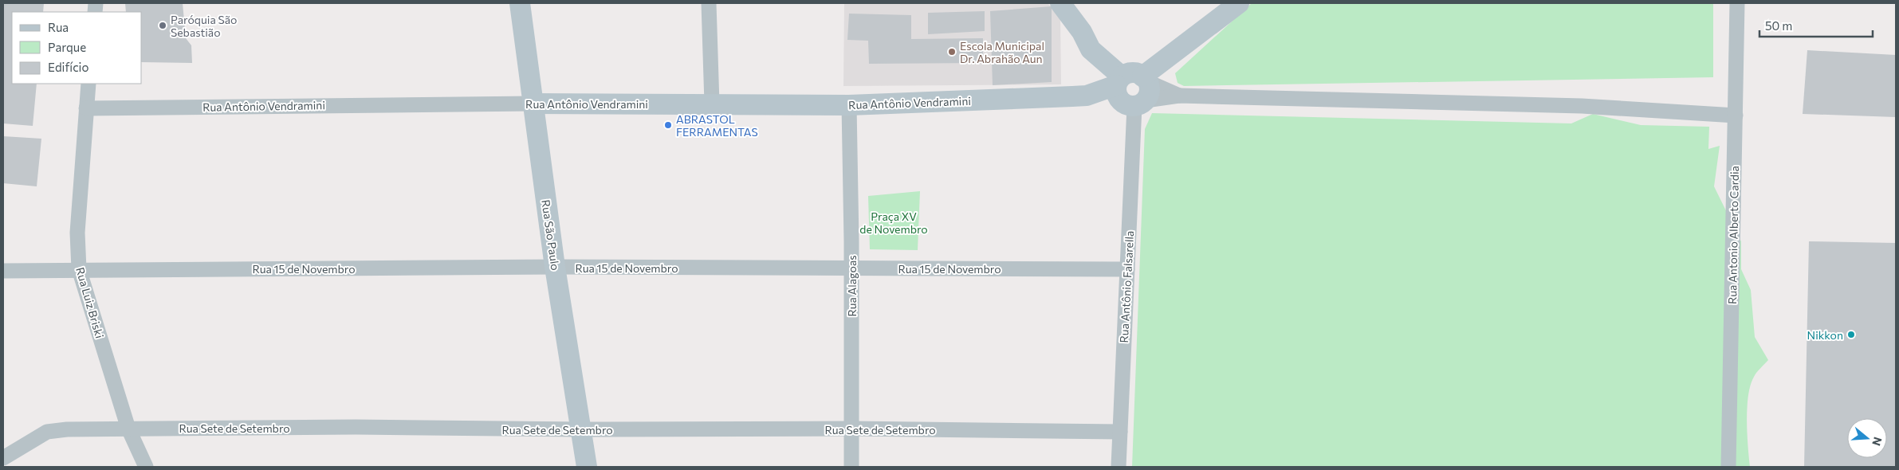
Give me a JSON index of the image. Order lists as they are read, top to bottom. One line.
{"streets":{"street":["Rua Antônio Vendramini","Rua São Paulo","Rua Antonio Alberto Cardia","Rua 15 de Novembro","Rua Alagoas","Rua Antônio Falsarella","Rua Luiz Briski","Rua Sete de Setembro"]},"crossings":[["Rua Antônio Vendramini","Rua São Paulo"],["Rua Antônio Vendramini","Rua Alagoas"],["Rua Antônio Vendramini","Rua Antônio Falsarella"],["Rua Antônio Vendramini","Rua Luiz Briski"],["Rua São Paulo","Rua 15 de Novembro"],["Rua São Paulo","Rua Sete de Setembro"],["Rua 15 de Novembro","Rua Alagoas"],["Rua 15 de Novembro","Rua Antônio Falsarella"],["Rua 15 de Novembro","Rua Luiz Briski"],["Rua Alagoas","Rua Sete de Setembro"],["Rua Antônio Falsarella","Rua Sete de Setembro"],["Rua Luiz Briski","Rua Sete de Setembro"]],"parks":["Praça XV de Novembro"],"places":["Paróquia São Sebastião","Escola Municipal Dr. Abrahão Aun","ABRASTOL FERRAMENTAS","Nikkon"],"legend":["Rua","Parque","Edifício"],"scale_bar":"50 m","north":"right"}
